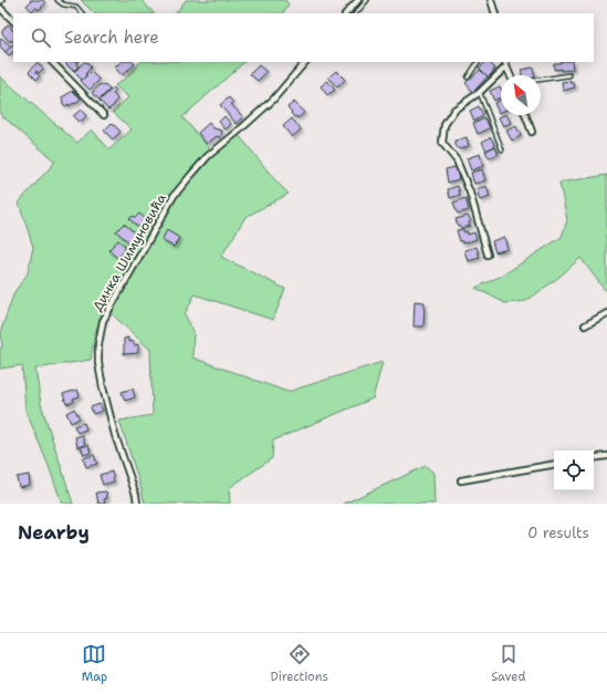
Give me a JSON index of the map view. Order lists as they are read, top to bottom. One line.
{"streets":{"street":["Динка Шимуновића"]},"north":"top left","page":{"search":"Search here","heading":["Nearby","0 results"],"nav":["Map","Directions","Saved"]}}
